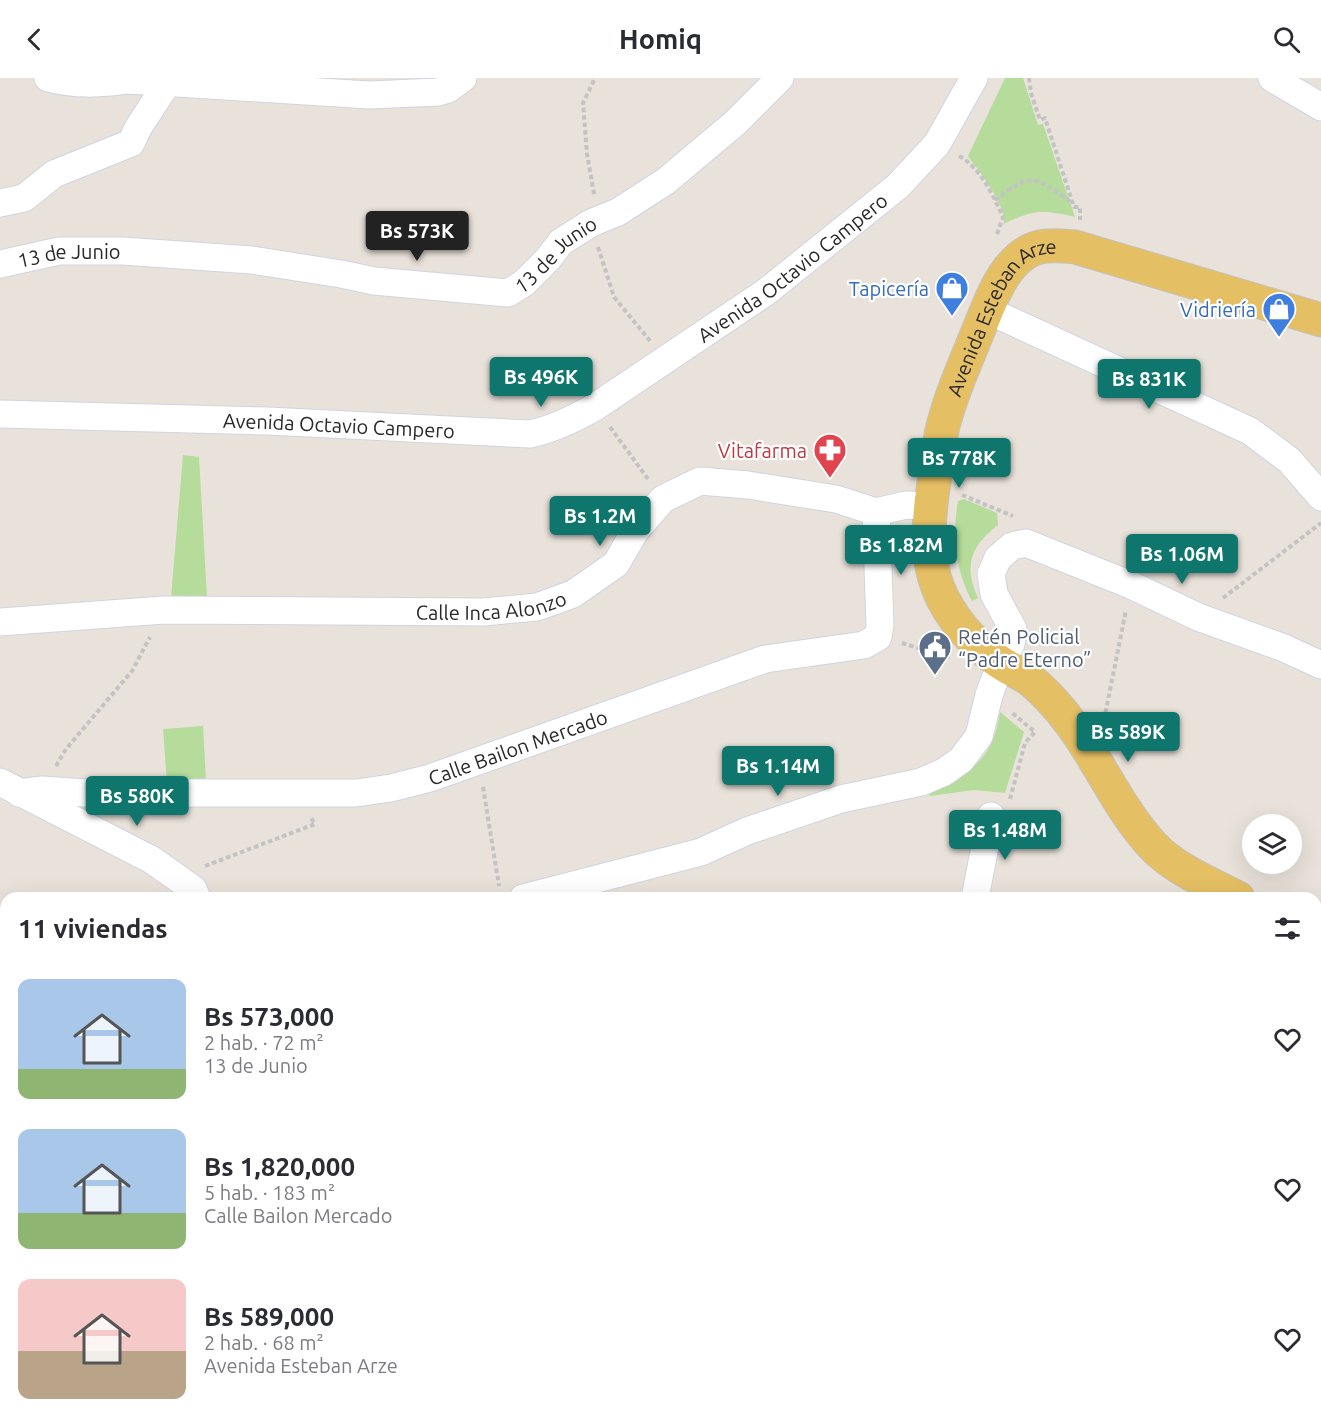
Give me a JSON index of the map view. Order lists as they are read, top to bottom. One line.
{"streets":{"main road":["Avenida Esteban Arze"],"street":["13 de Junio","Avenida Octavio Campero","Calle Inca Alonzo","Calle Bailon Mercado"]},"crossings":[["Calle Inca Alonzo","Calle Bailon Mercado"]],"places":{"shop":["Tapicería","Vidriería"],"pharmacy":["Vitafarma"],"public building":["Retén Policial “Padre Eterno”"]},"page":{"header":"Homiq","price":["Bs 573K","Bs 496K","Bs 831K","Bs 778K","Bs 1.2M","Bs 1.82M","Bs 1.06M","Bs 589K","Bs 1.14M","Bs 580K","Bs 1.48M"],"heading":"11 viviendas","list":[{"name":"Bs 573,000","note":"2 hab. · 72 m² · 13 de Junio"},{"name":"Bs 1,820,000","note":"5 hab. · 183 m² · Calle Bailon Mercado"},{"name":"Bs 589,000","note":"2 hab. · 68 m² · Avenida Esteban Arze"}]}}
